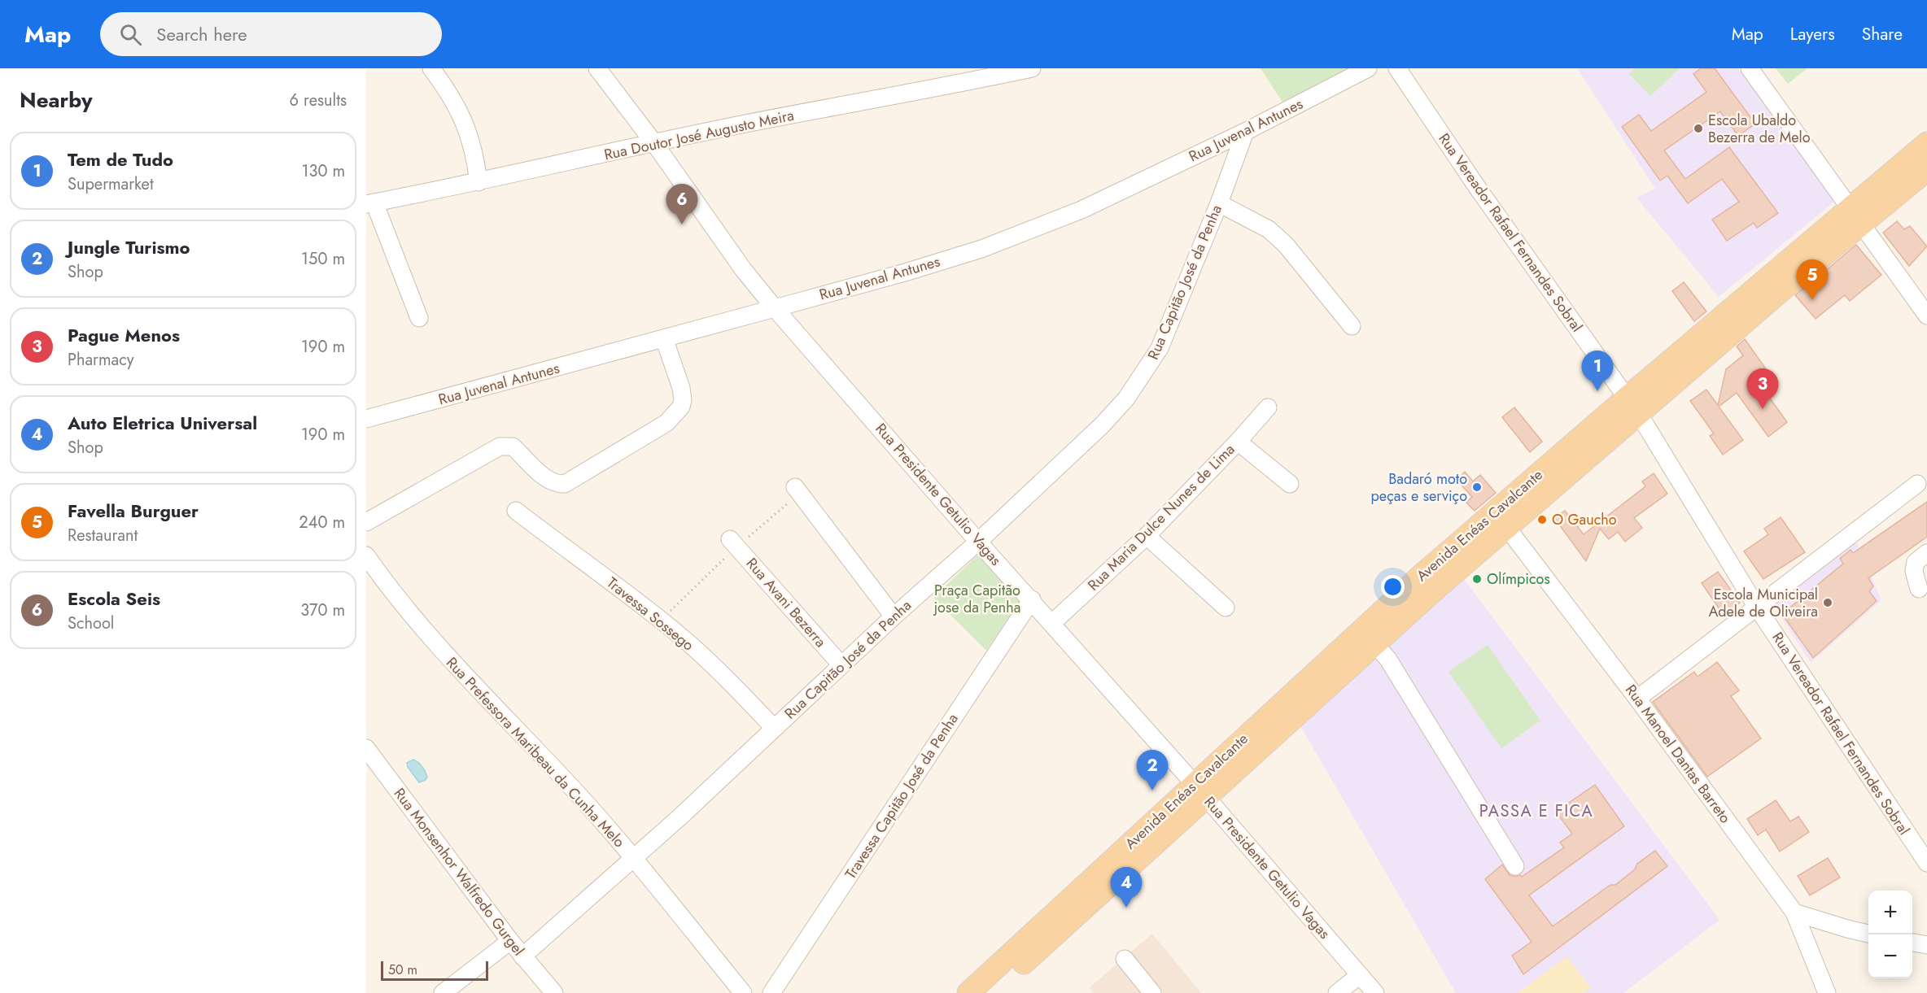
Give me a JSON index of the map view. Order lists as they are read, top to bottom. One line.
{"streets":{"main road":["Avenida Enéas Cavalcante"],"street":["Rua Juvenal Antunes","Rua Doutor José Augusto Meira","Rua Vereador Rafael Fernandes Sobral","Rua Capitão José da Penha","Rua Presidente Getulio Vagas","Rua Maria Dulce Nunes de Lima","Rua Avani Bezerra","Travessa Sossego","Rua Prefessora Maribeau da Cunha Melo","Rua Manoel Dantas Barreto","Travessa Capitão José da Penha","Rua Monsenhor Walfredo Gurgel"]},"crossings":[["Rua Juvenal Antunes","Rua Capitão José da Penha"],["Rua Juvenal Antunes","Rua Presidente Getulio Vagas"],["Rua Doutor José Augusto Meira","Rua Presidente Getulio Vagas"],["Rua Vereador Rafael Fernandes Sobral","Avenida Enéas Cavalcante"],["Rua Capitão José da Penha","Rua Presidente Getulio Vagas"],["Rua Capitão José da Penha","Rua Avani Bezerra"],["Rua Capitão José da Penha","Travessa Sossego"],["Rua Capitão José da Penha","Rua Prefessora Maribeau da Cunha Melo"],["Rua Capitão José da Penha","Rua Monsenhor Walfredo Gurgel"],["Rua Presidente Getulio Vagas","Rua Maria Dulce Nunes de Lima"],["Rua Presidente Getulio Vagas","Avenida Enéas Cavalcante"],["Rua Presidente Getulio Vagas","Travessa Capitão José da Penha"],["Avenida Enéas Cavalcante","Rua Manoel Dantas Barreto"]],"districts":["PASSA E FICA"],"parks":["Praça Capitão jose da Penha"],"places":["Escola Ubaldo Bezerra de Melo","Badaró moto peças e serviço","O Gaucho","Olímpicos","Escola Municipal Adele de Oliveira"],"scale_bar":"50 m","page":{"header":"Map","search":"Search here","nav":["Map","Layers","Share"],"heading":["Nearby","6 results"],"list":[{"mark":"1","name":"Tem de Tudo","note":"Supermarket","value":"130 m"},{"mark":"2","name":"Jungle Turismo","note":"Shop","value":"150 m"},{"mark":"3","name":"Pague Menos","note":"Pharmacy","value":"190 m"},{"mark":"4","name":"Auto Eletrica Universal","note":"Shop","value":"190 m"},{"mark":"5","name":"Favella Burguer","note":"Restaurant","value":"240 m"},{"mark":"6","name":"Escola Seis","note":"School","value":"370 m"}],"pins":["6","5","1","3","2","4"],"map_buttons":["+","−"],"scale":"50 m"}}
